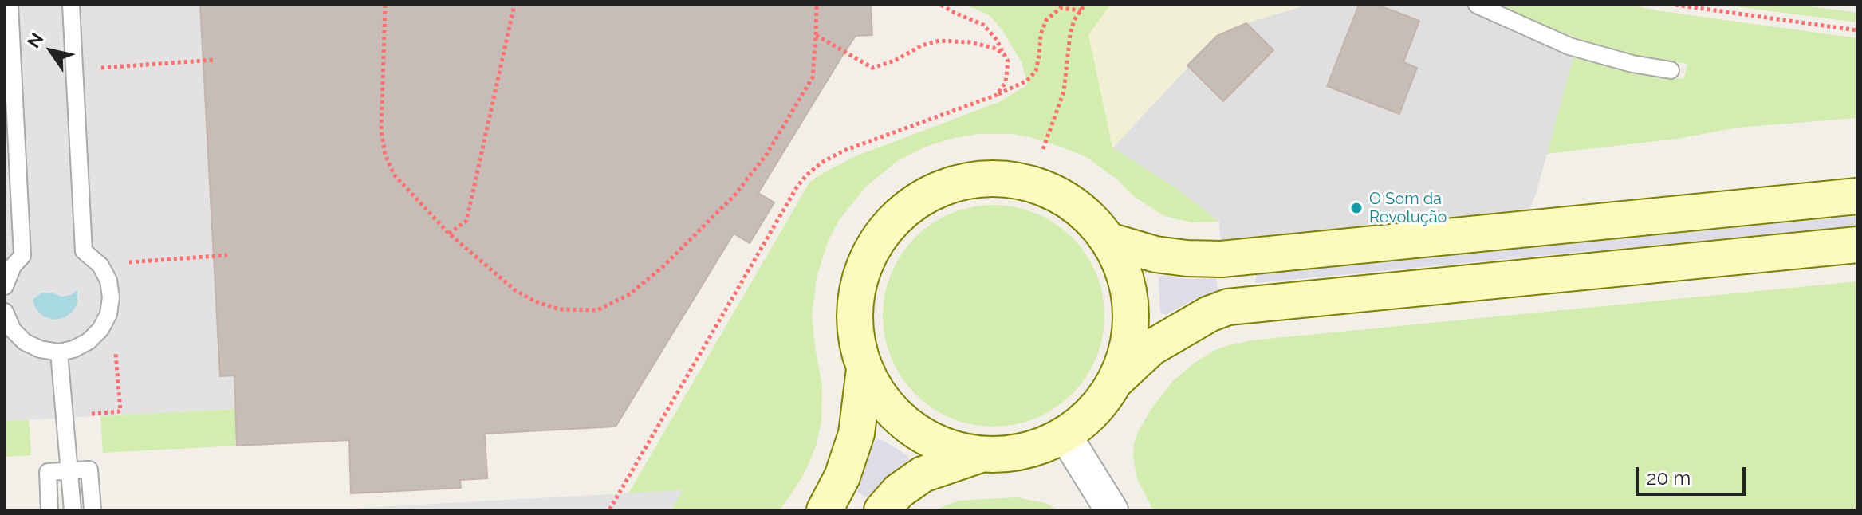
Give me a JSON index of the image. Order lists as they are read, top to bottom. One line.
{"places":["O Som da Revolução"],"scale_bar":"20 m","north":"top left"}
